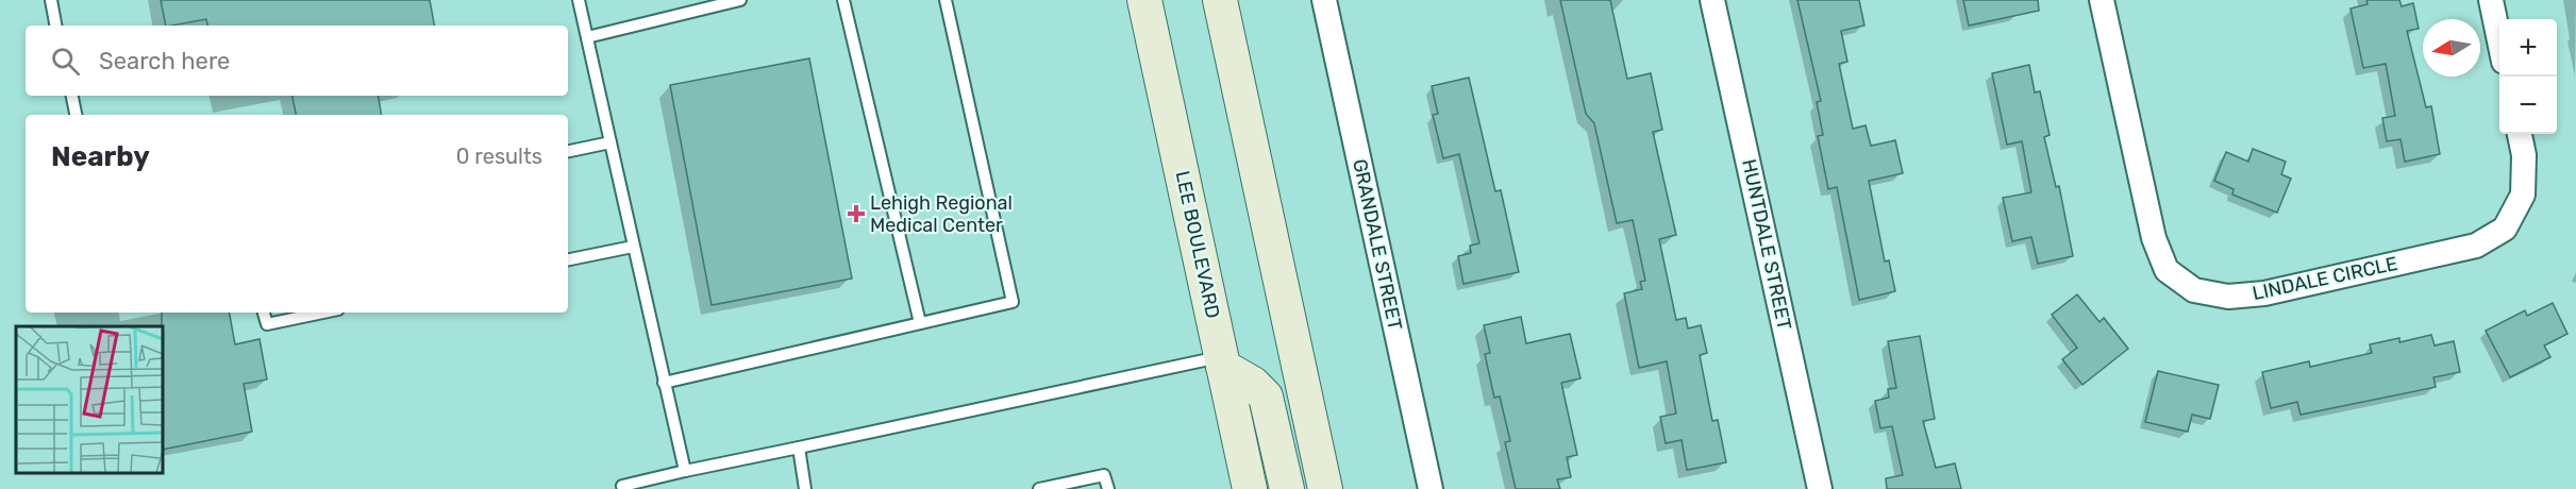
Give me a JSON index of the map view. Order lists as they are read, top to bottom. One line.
{"streets":{"main road":["LEE BOULEVARD"],"street":["GRANDALE STREET","HUNTDALE STREET","LINDALE CIRCLE"]},"places":{"health":["Lehigh Regional Medical Center"]},"north":"left","page":{"map_buttons":["+","−"],"search":"Search here","heading":["Nearby","0 results"]}}
